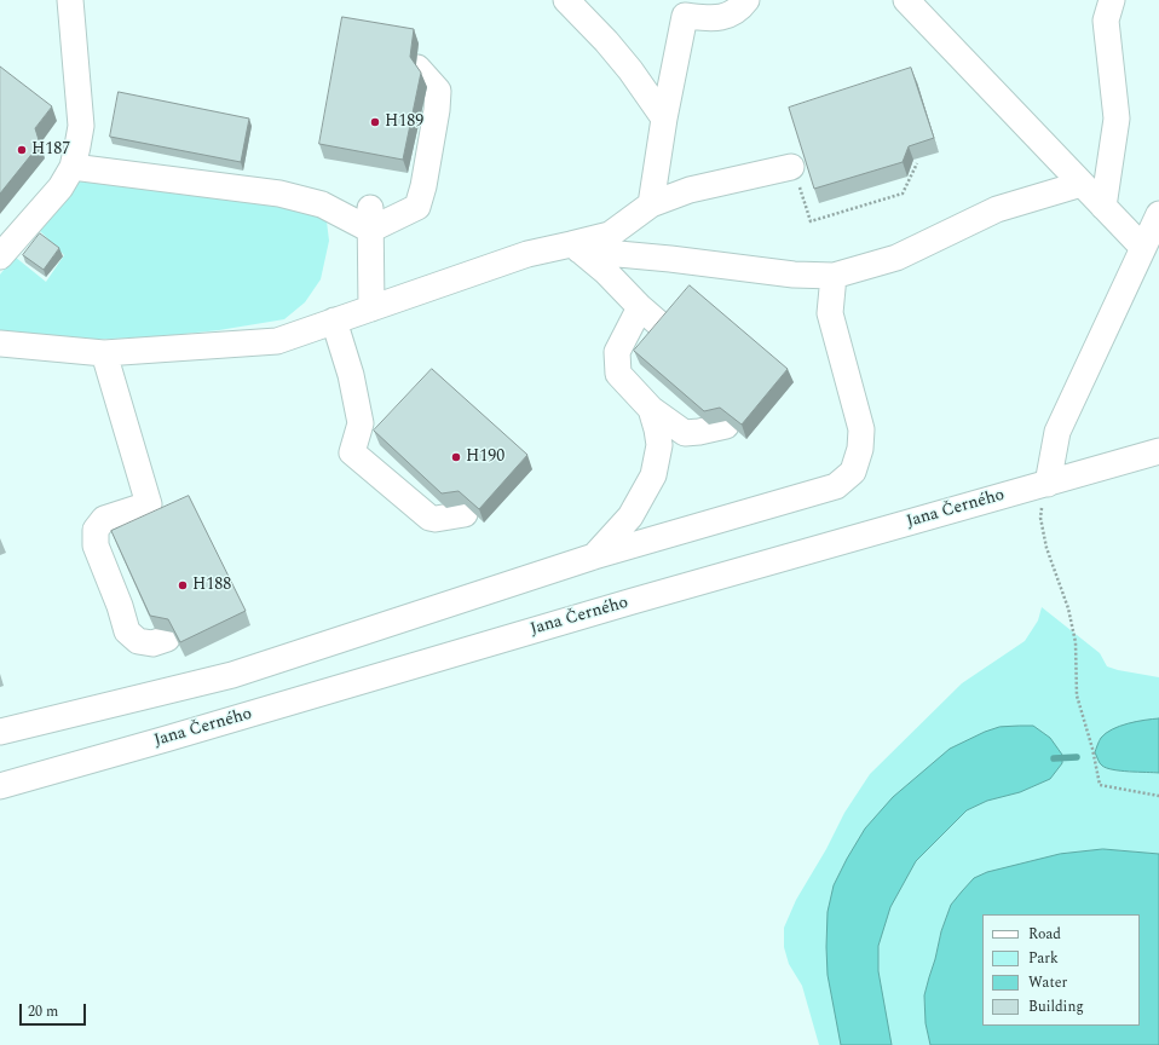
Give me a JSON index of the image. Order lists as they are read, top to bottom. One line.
{"streets":{"street":["Jana Černého"]},"places":["H189","H187","H190","H188"],"legend":["Road","Park","Water","Building"],"scale_bar":"20 m"}
